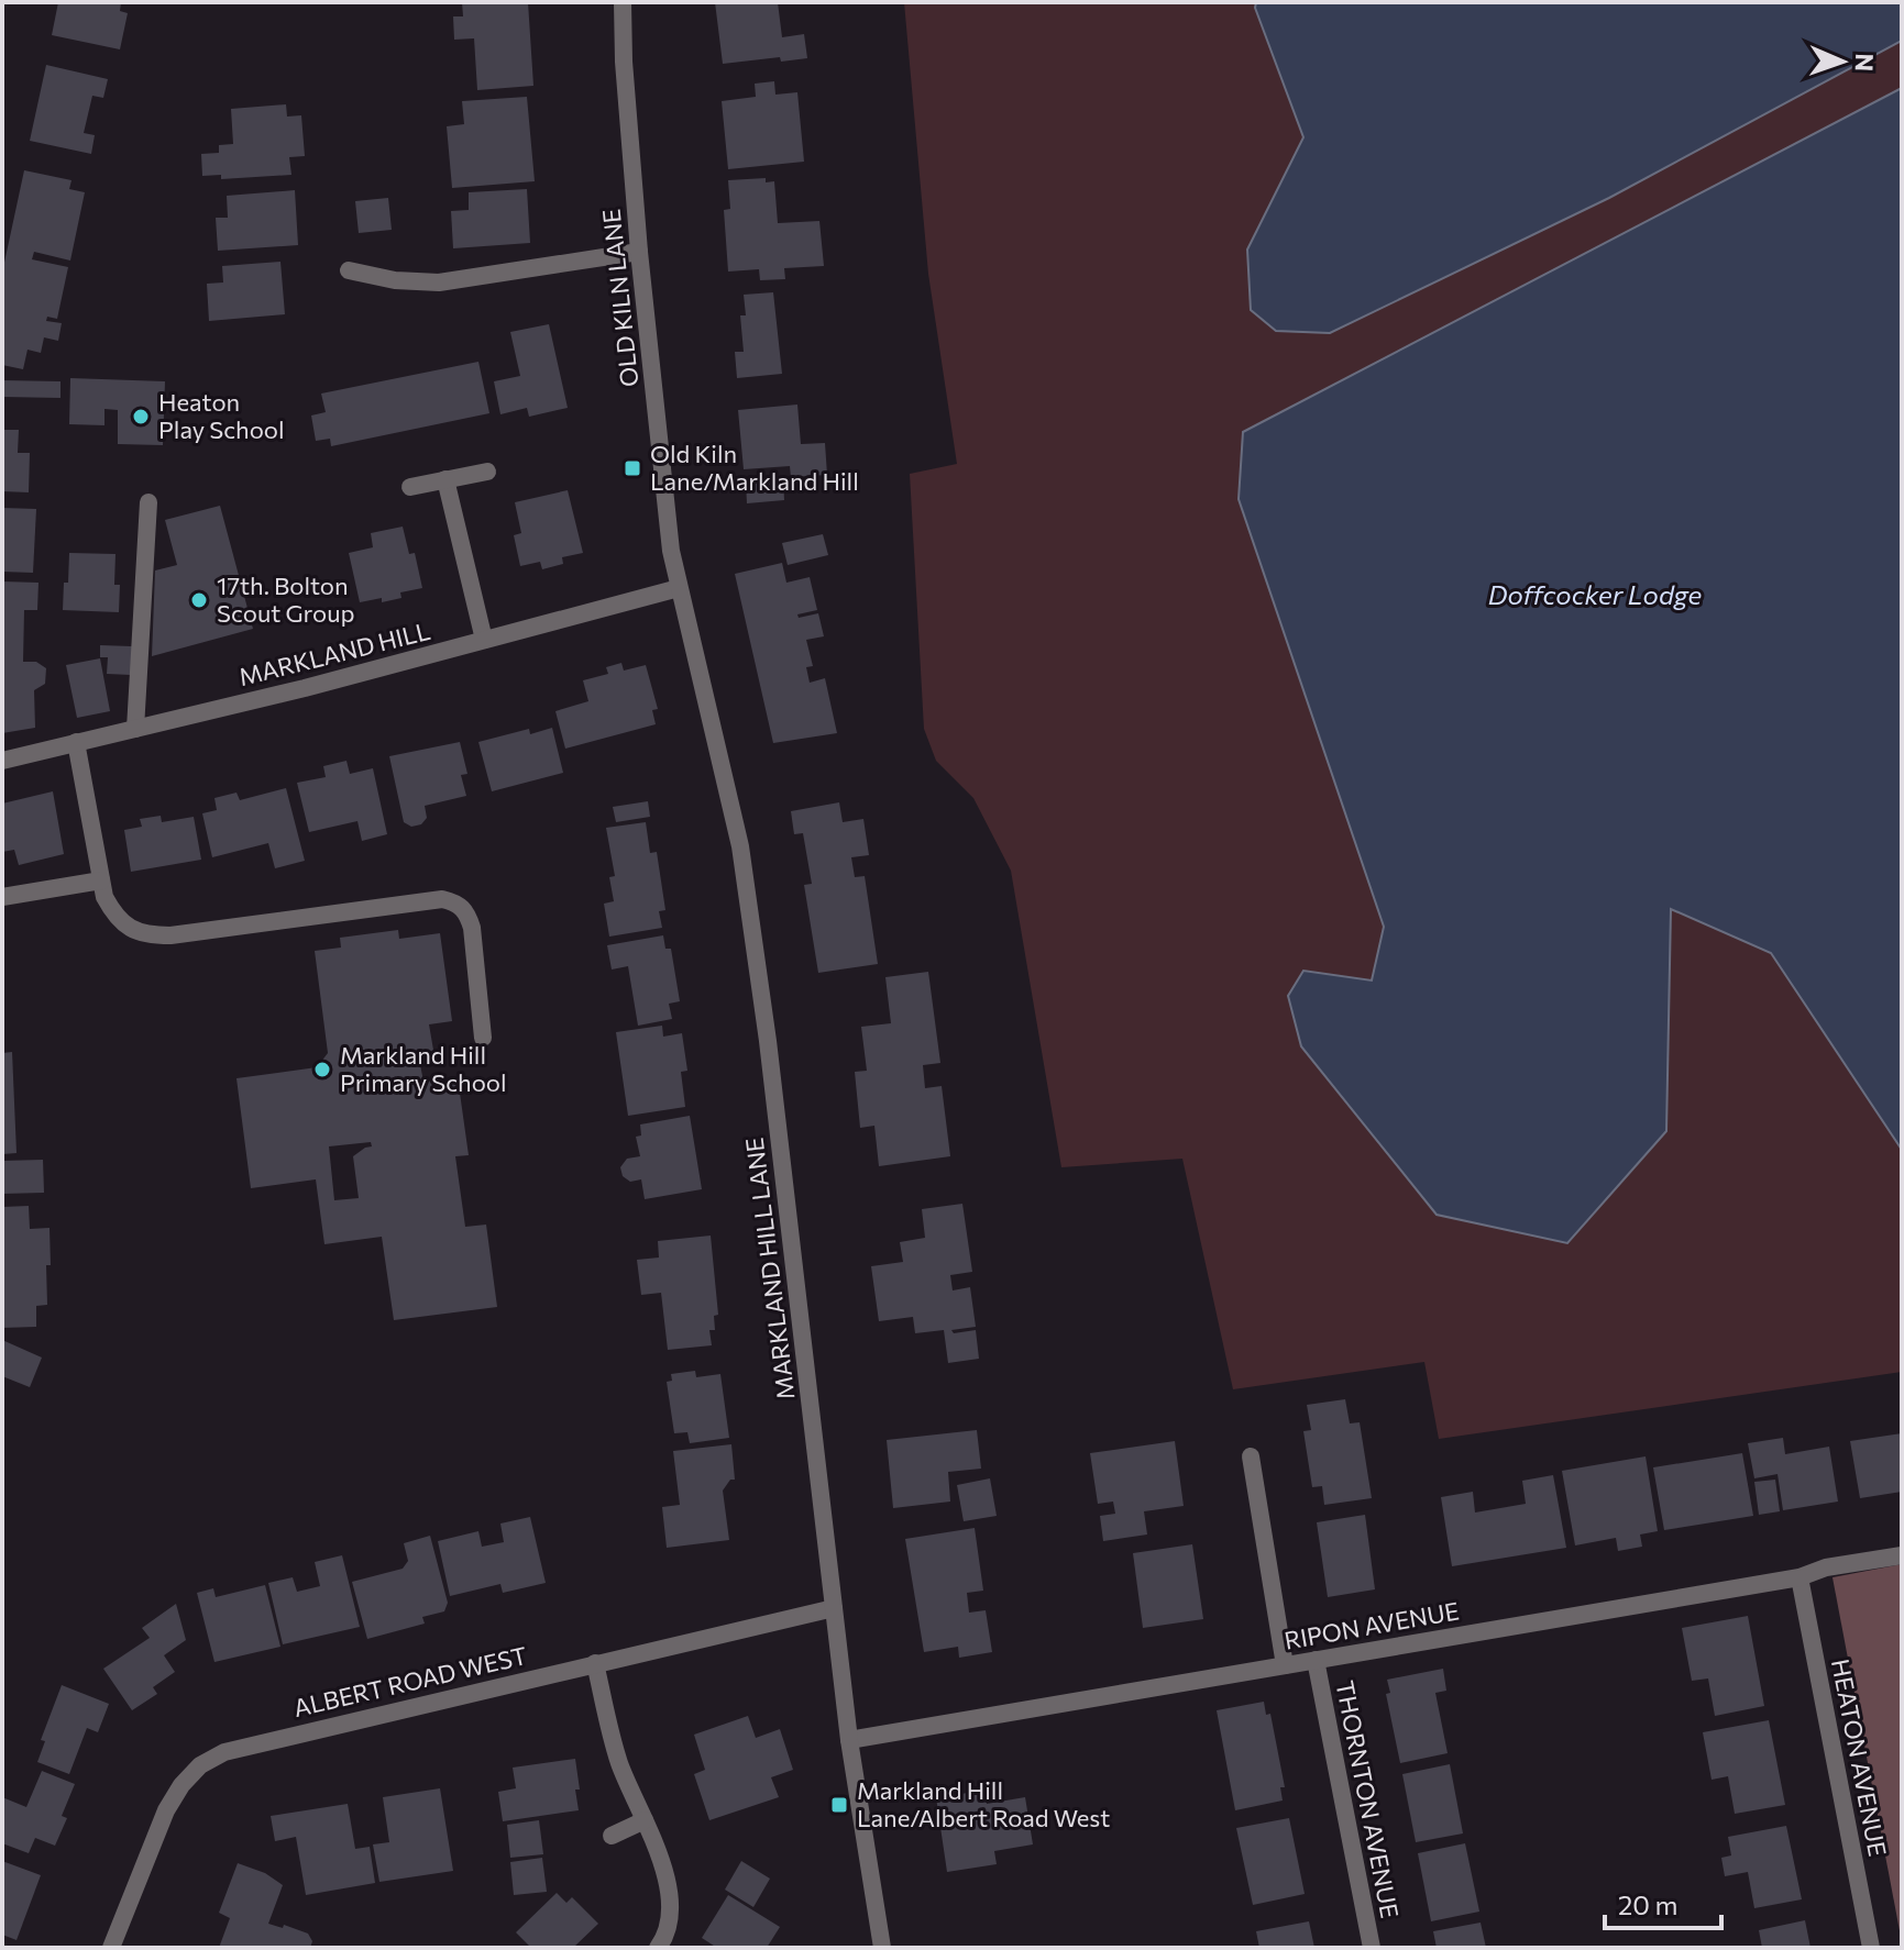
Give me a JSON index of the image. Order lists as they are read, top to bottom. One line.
{"streets":{"street":["OLD KILN LANE","MARKLAND HILL","MARKLAND HILL LANE","RIPON AVENUE","ALBERT ROAD WEST","HEATON AVENUE","THORNTON AVENUE"]},"crossings":[["OLD KILN LANE","MARKLAND HILL"],["OLD KILN LANE","MARKLAND HILL LANE"],["MARKLAND HILL","MARKLAND HILL LANE"],["MARKLAND HILL LANE","RIPON AVENUE"],["MARKLAND HILL LANE","ALBERT ROAD WEST"],["RIPON AVENUE","HEATON AVENUE"],["RIPON AVENUE","THORNTON AVENUE"]],"water":["Doffcocker Lodge"],"places":{"other":["Heaton Play School","17th. Bolton Scout Group","Markland Hill Primary School"],"transit":["Old Kiln Lane/Markland Hill","Markland Hill Lane/Albert Road West"]},"scale_bar":"20 m","north":"right"}
